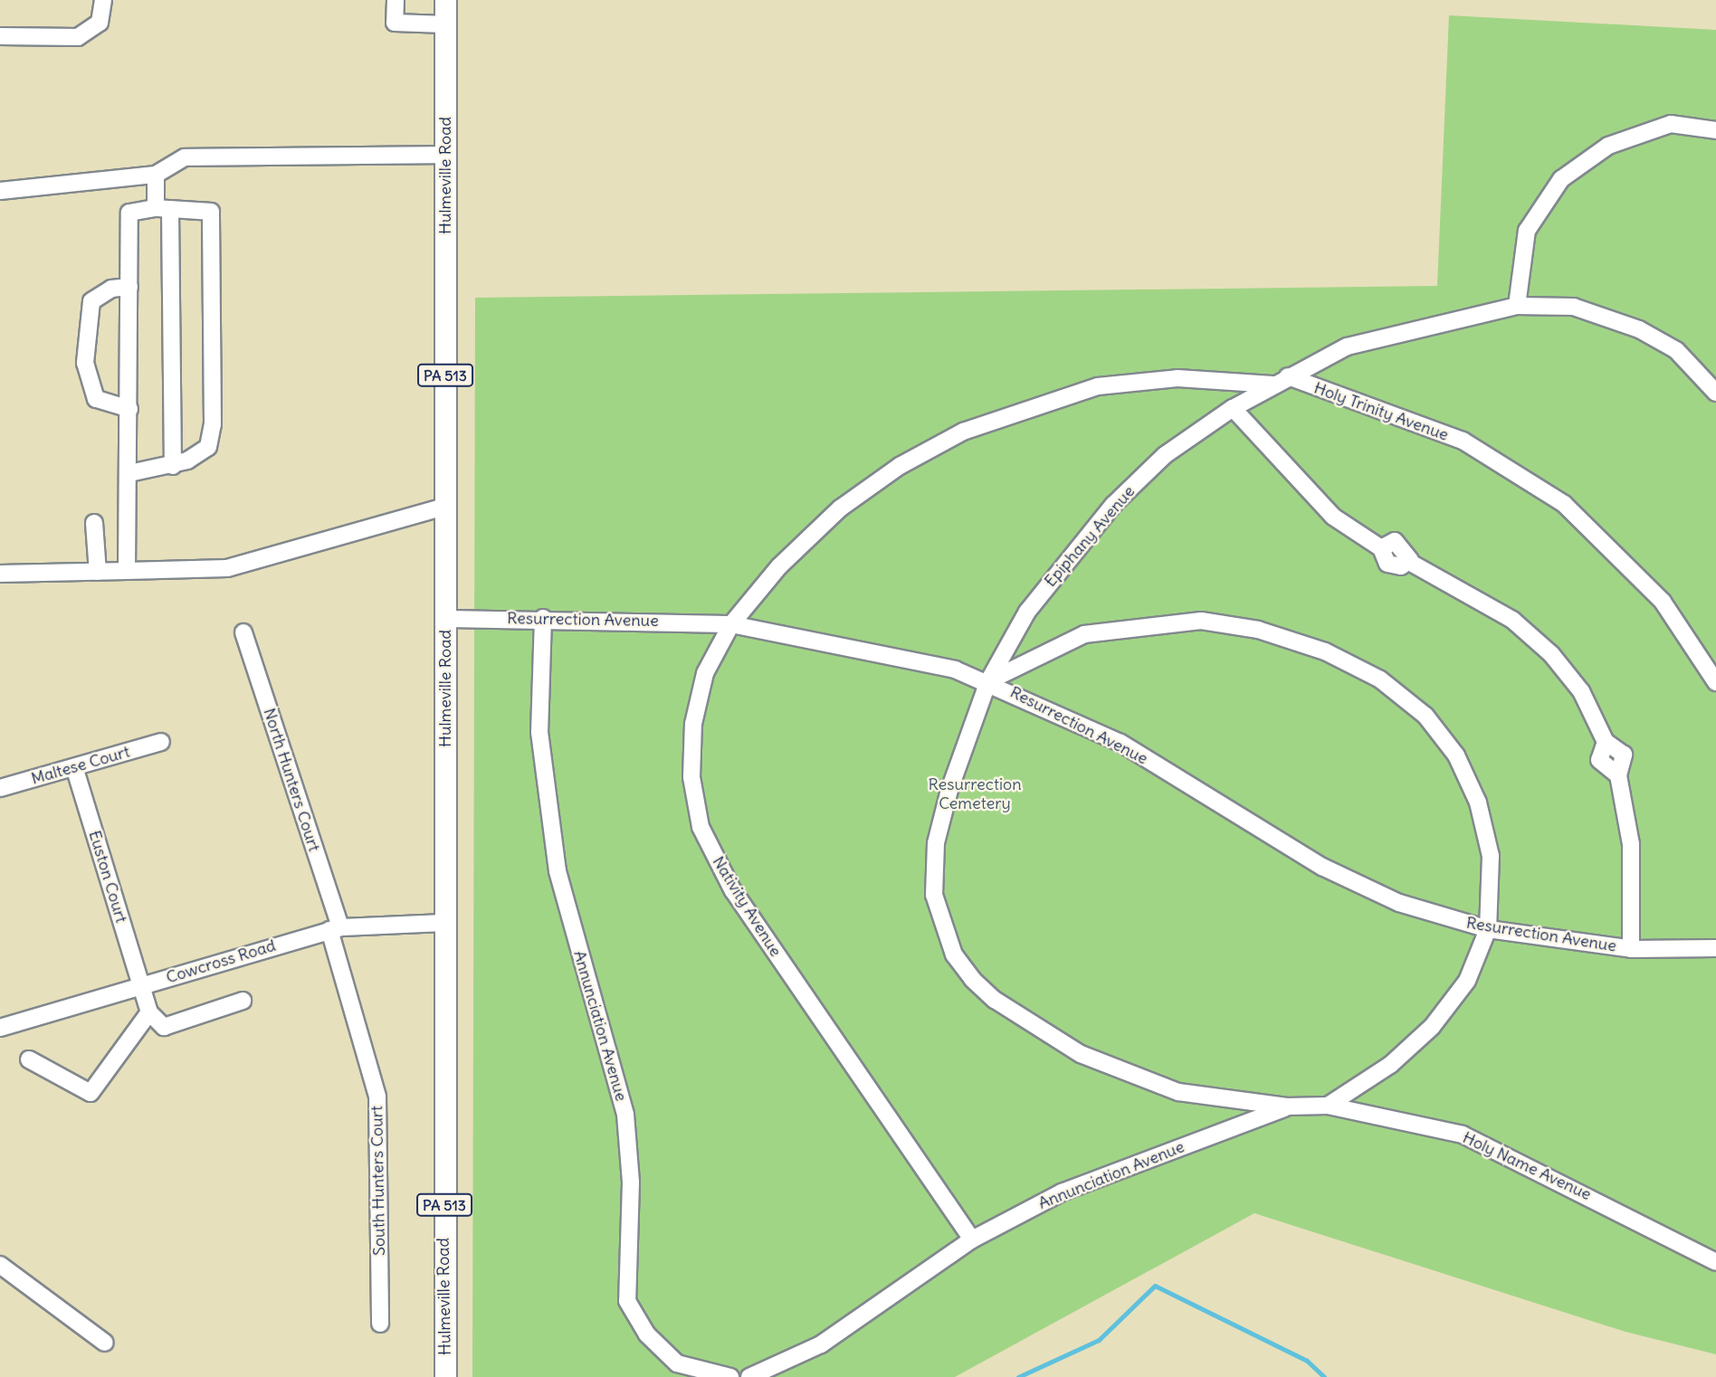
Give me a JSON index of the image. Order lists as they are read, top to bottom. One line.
{"streets":{"main road":["Hulmeville Road","PA 513"],"street":["Holy Trinity Avenue","Epiphany Avenue","Resurrection Avenue","Maltese Court","North Hunters Court","Euston Court","Nativity Avenue","Cowcross Road","Annunciation Avenue","Holy Name Avenue","South Hunters Court"]},"crossings":[["Hulmeville Road","Resurrection Avenue"],["Hulmeville Road","Cowcross Road"],["Holy Trinity Avenue","Epiphany Avenue"],["Epiphany Avenue","Resurrection Avenue"],["Epiphany Avenue","Nativity Avenue"],["Epiphany Avenue","Annunciation Avenue"],["Epiphany Avenue","Holy Name Avenue"],["Resurrection Avenue","Nativity Avenue"],["Resurrection Avenue","Annunciation Avenue"],["Maltese Court","Euston Court"],["North Hunters Court","Cowcross Road"],["North Hunters Court","South Hunters Court"],["Euston Court","Cowcross Road"],["Nativity Avenue","Annunciation Avenue"],["Cowcross Road","South Hunters Court"],["Annunciation Avenue","Holy Name Avenue"]],"parks":["Resurrection Cemetery"]}
